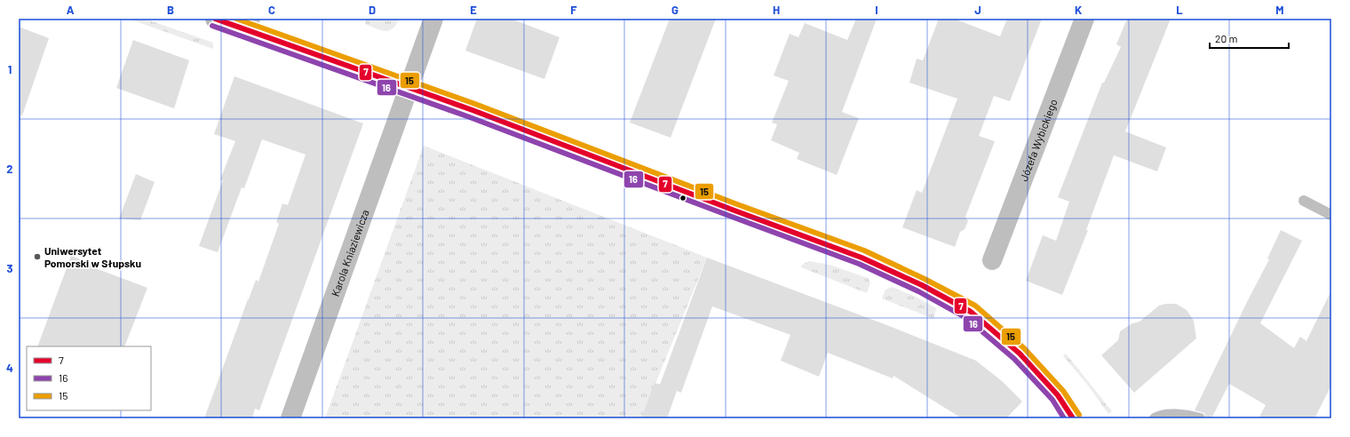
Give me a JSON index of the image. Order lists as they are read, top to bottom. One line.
{"streets":{"street":["Józefa Wybickiego","Karola Kniaziewicza"]},"places":["Uniwersytet Pomorski w Słupsku"],"lines":["transit line 7","transit line 15","transit line 16"],"legend":["7","16","15"],"scale_bar":"20 m","grid":{"columns":["A","B","C","D","E","F","G","H","I","J","K","L","M"],"rows":["1","2","3","4"]}}
